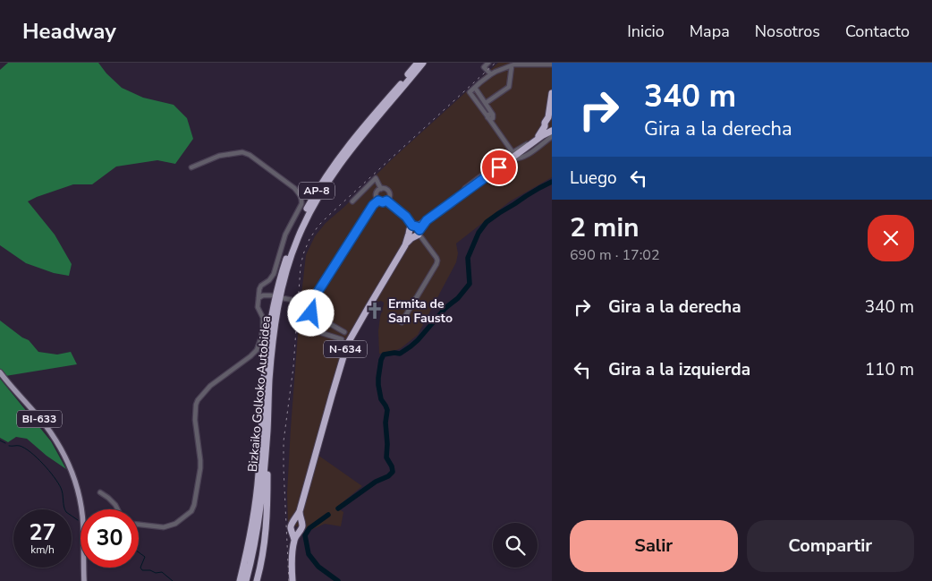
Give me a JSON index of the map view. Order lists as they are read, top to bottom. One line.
{"streets":{"highway":["AP-8","N-634","Bizkaiko Golkoko Autobidea"],"main road":["BI-633"]},"places":{"church":["Ermita de San Fausto"]},"page":{"header":"Headway","nav":["Inicio","Mapa","Nosotros","Contacto"],"turn":["340 m","Gira a la derecha"],"then":"Luego","heading":["2 min","690 m · 17:02"],"list":[{"name":"Gira a la derecha","value":"340 m"},{"name":"Gira a la izquierda","value":"110 m"}],"speed":"27 km/h","limit":"30","buttons":["Salir","Compartir"]}}
